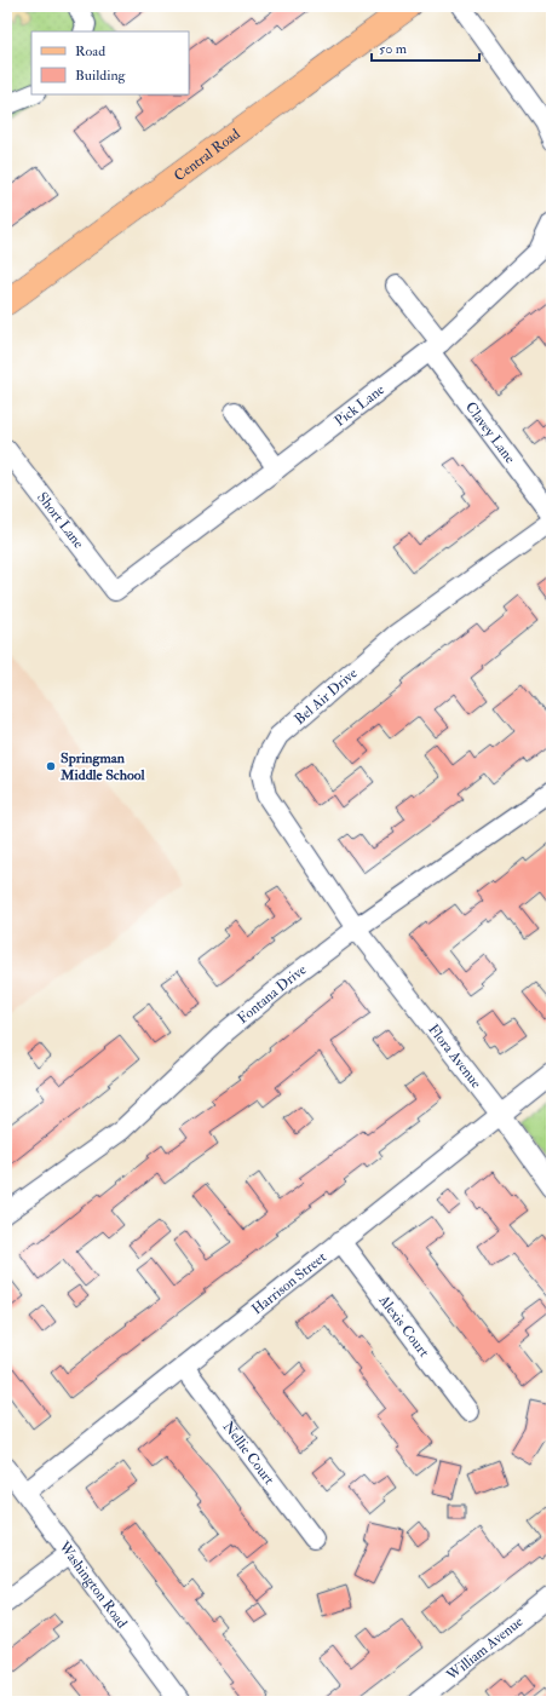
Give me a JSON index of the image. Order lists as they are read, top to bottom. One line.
{"streets":{"main road":["Central Road"],"street":["Pick Lane","Clavey Lane","Short Lane","Bel Air Drive","Fontana Drive","Flora Avenue","Harrison Street","Alexis Court","Nellie Court","Washington Road","William Avenue"]},"crossings":[["Pick Lane","Clavey Lane"],["Pick Lane","Short Lane"],["Bel Air Drive","Fontana Drive"],["Bel Air Drive","Flora Avenue"],["Fontana Drive","Flora Avenue"],["Flora Avenue","Harrison Street"],["Harrison Street","Alexis Court"],["Harrison Street","Nellie Court"],["Harrison Street","Washington Road"]],"places":["Springman Middle School"],"legend":["Road","Building"],"scale_bar":"50 m"}
